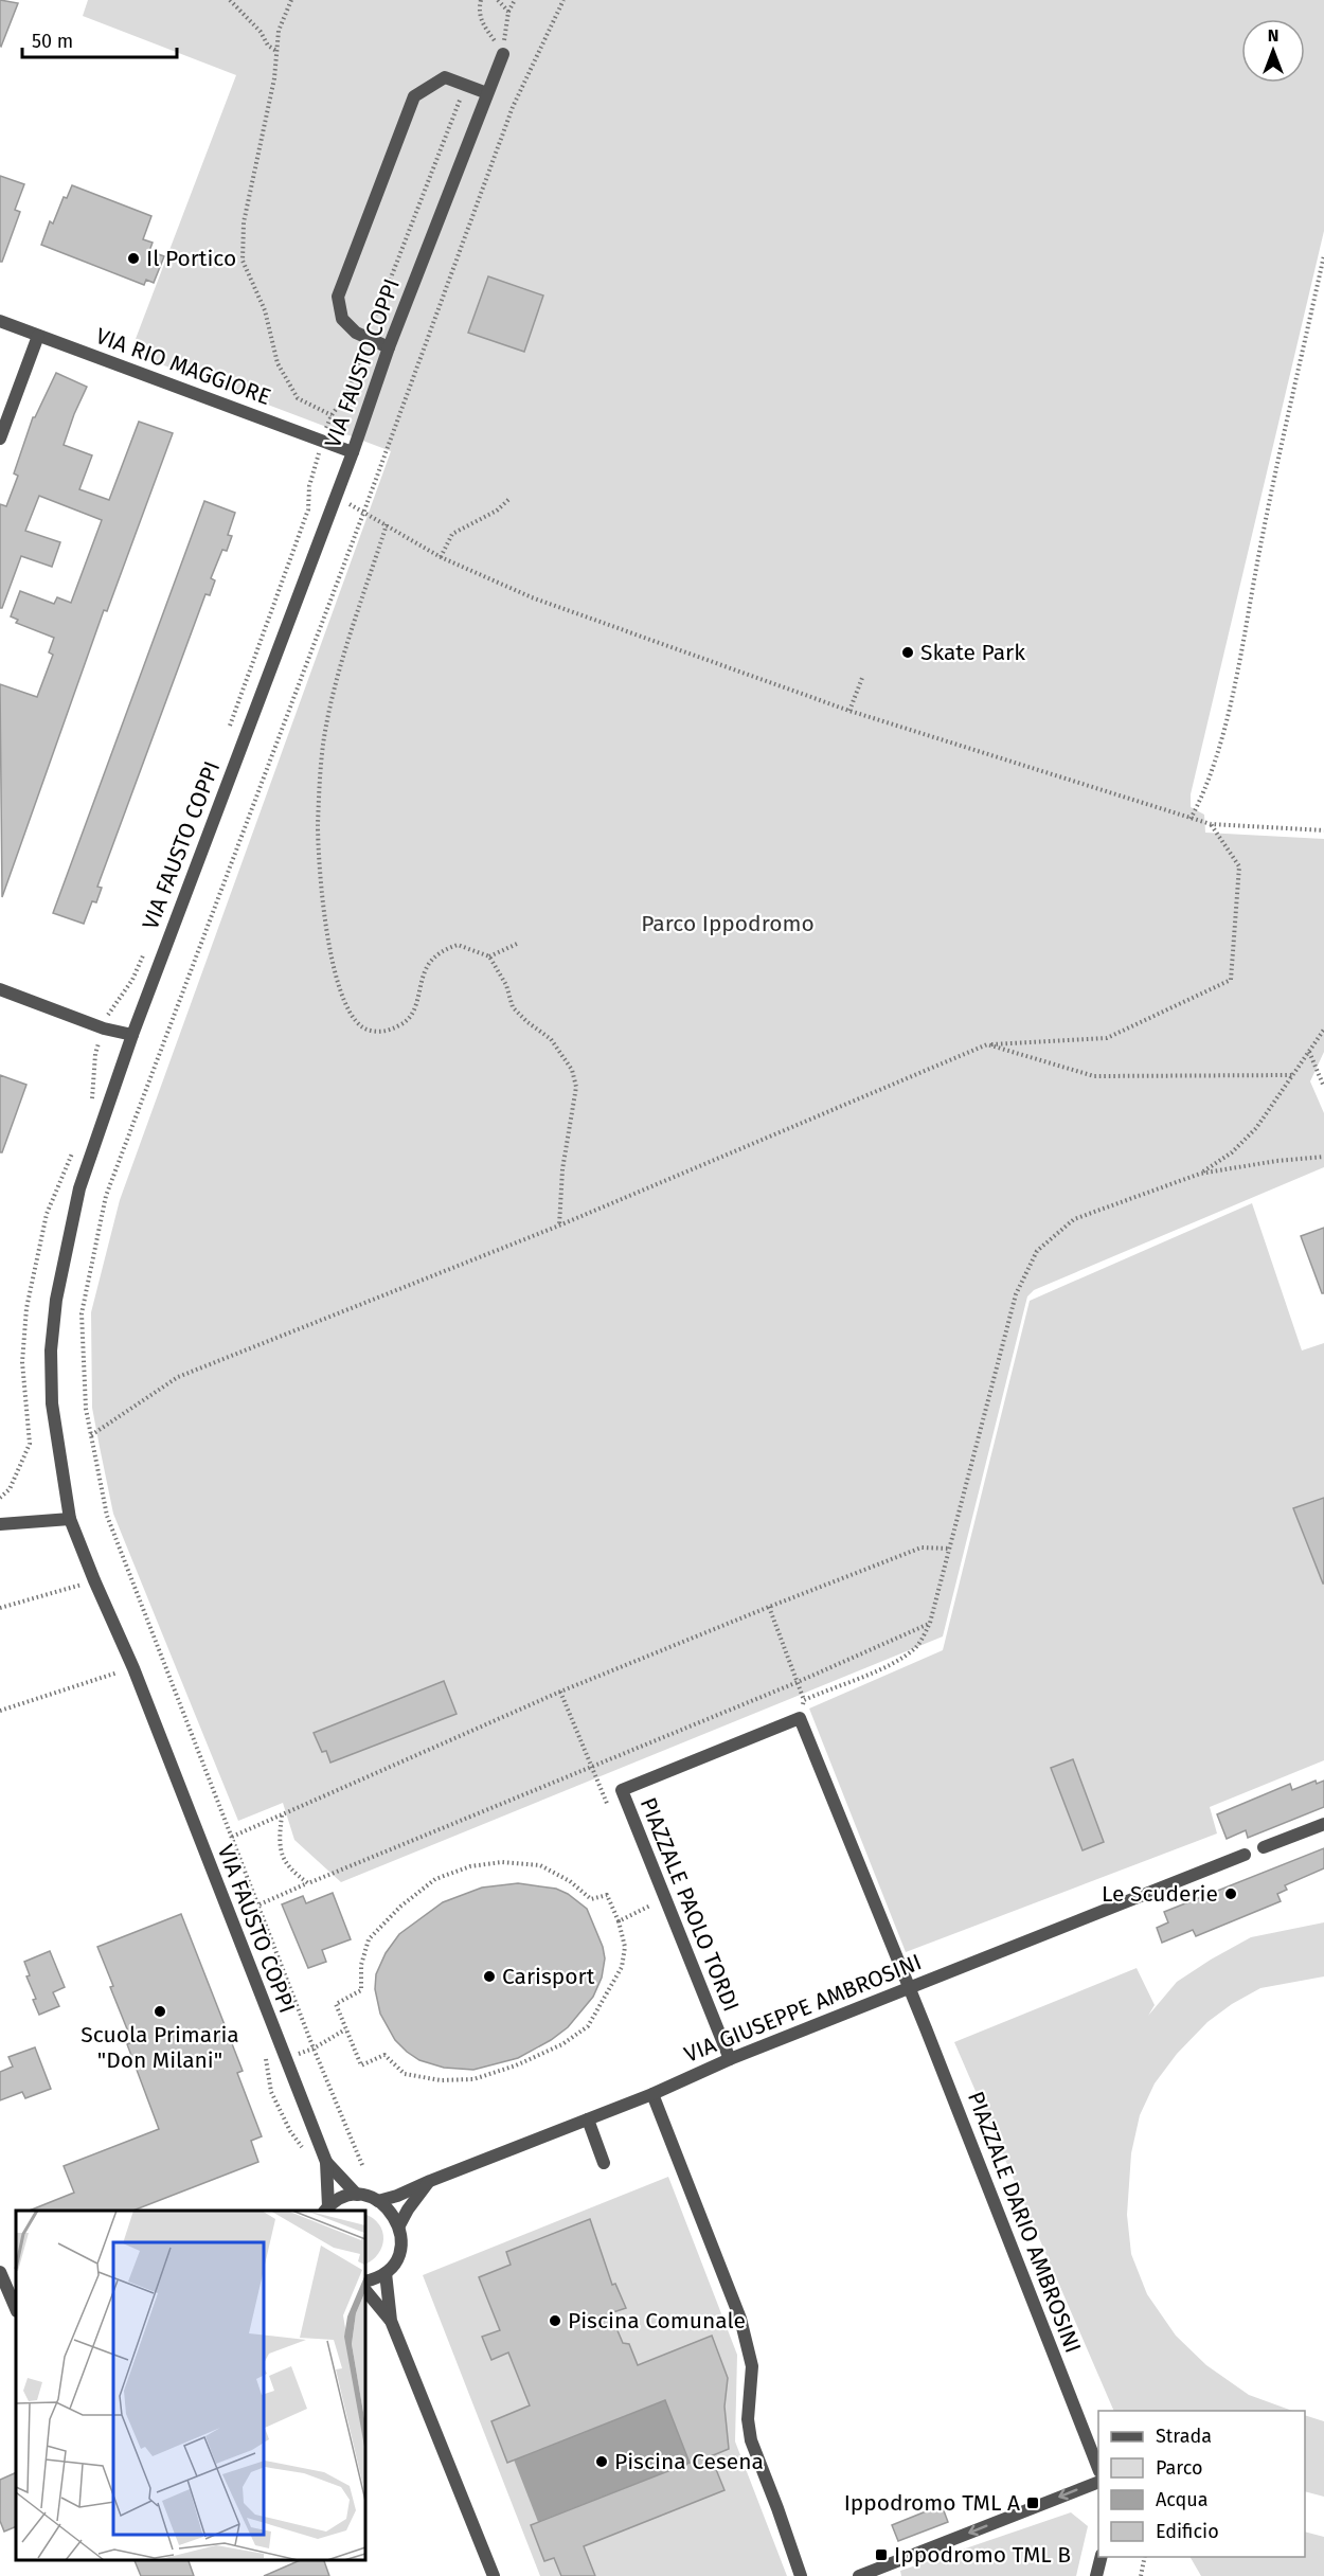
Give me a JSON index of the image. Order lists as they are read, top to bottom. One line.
{"streets":{"street":["VIA FAUSTO COPPI","VIA RIO MAGGIORE","PIAZZALE PAOLO TORDI","VIA GIUSEPPE AMBROSINI","PIAZZALE DARIO AMBROSINI"]},"crossings":[["VIA FAUSTO COPPI","VIA RIO MAGGIORE"],["PIAZZALE PAOLO TORDI","VIA GIUSEPPE AMBROSINI"],["VIA GIUSEPPE AMBROSINI","PIAZZALE DARIO AMBROSINI"]],"parks":["Parco Ippodromo"],"places":{"other":["Il Portico","Skate Park","Le Scuderie","Carisport","Scuola Primaria \"Don Milani\"","Piscina Comunale","Piscina Cesena"],"transit":["Ippodromo TML A","Ippodromo TML B"]},"legend":["Strada","Parco","Acqua","Edificio"],"scale_bar":"50 m","north":"top"}
